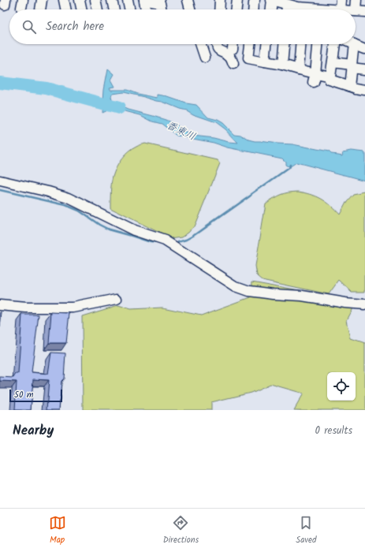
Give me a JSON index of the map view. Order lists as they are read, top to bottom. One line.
{"water":["香東川"],"scale_bar":"50 m","page":{"search":"Search here","scale":"50 m","heading":["Nearby","0 results"],"nav":["Map","Directions","Saved"]}}
